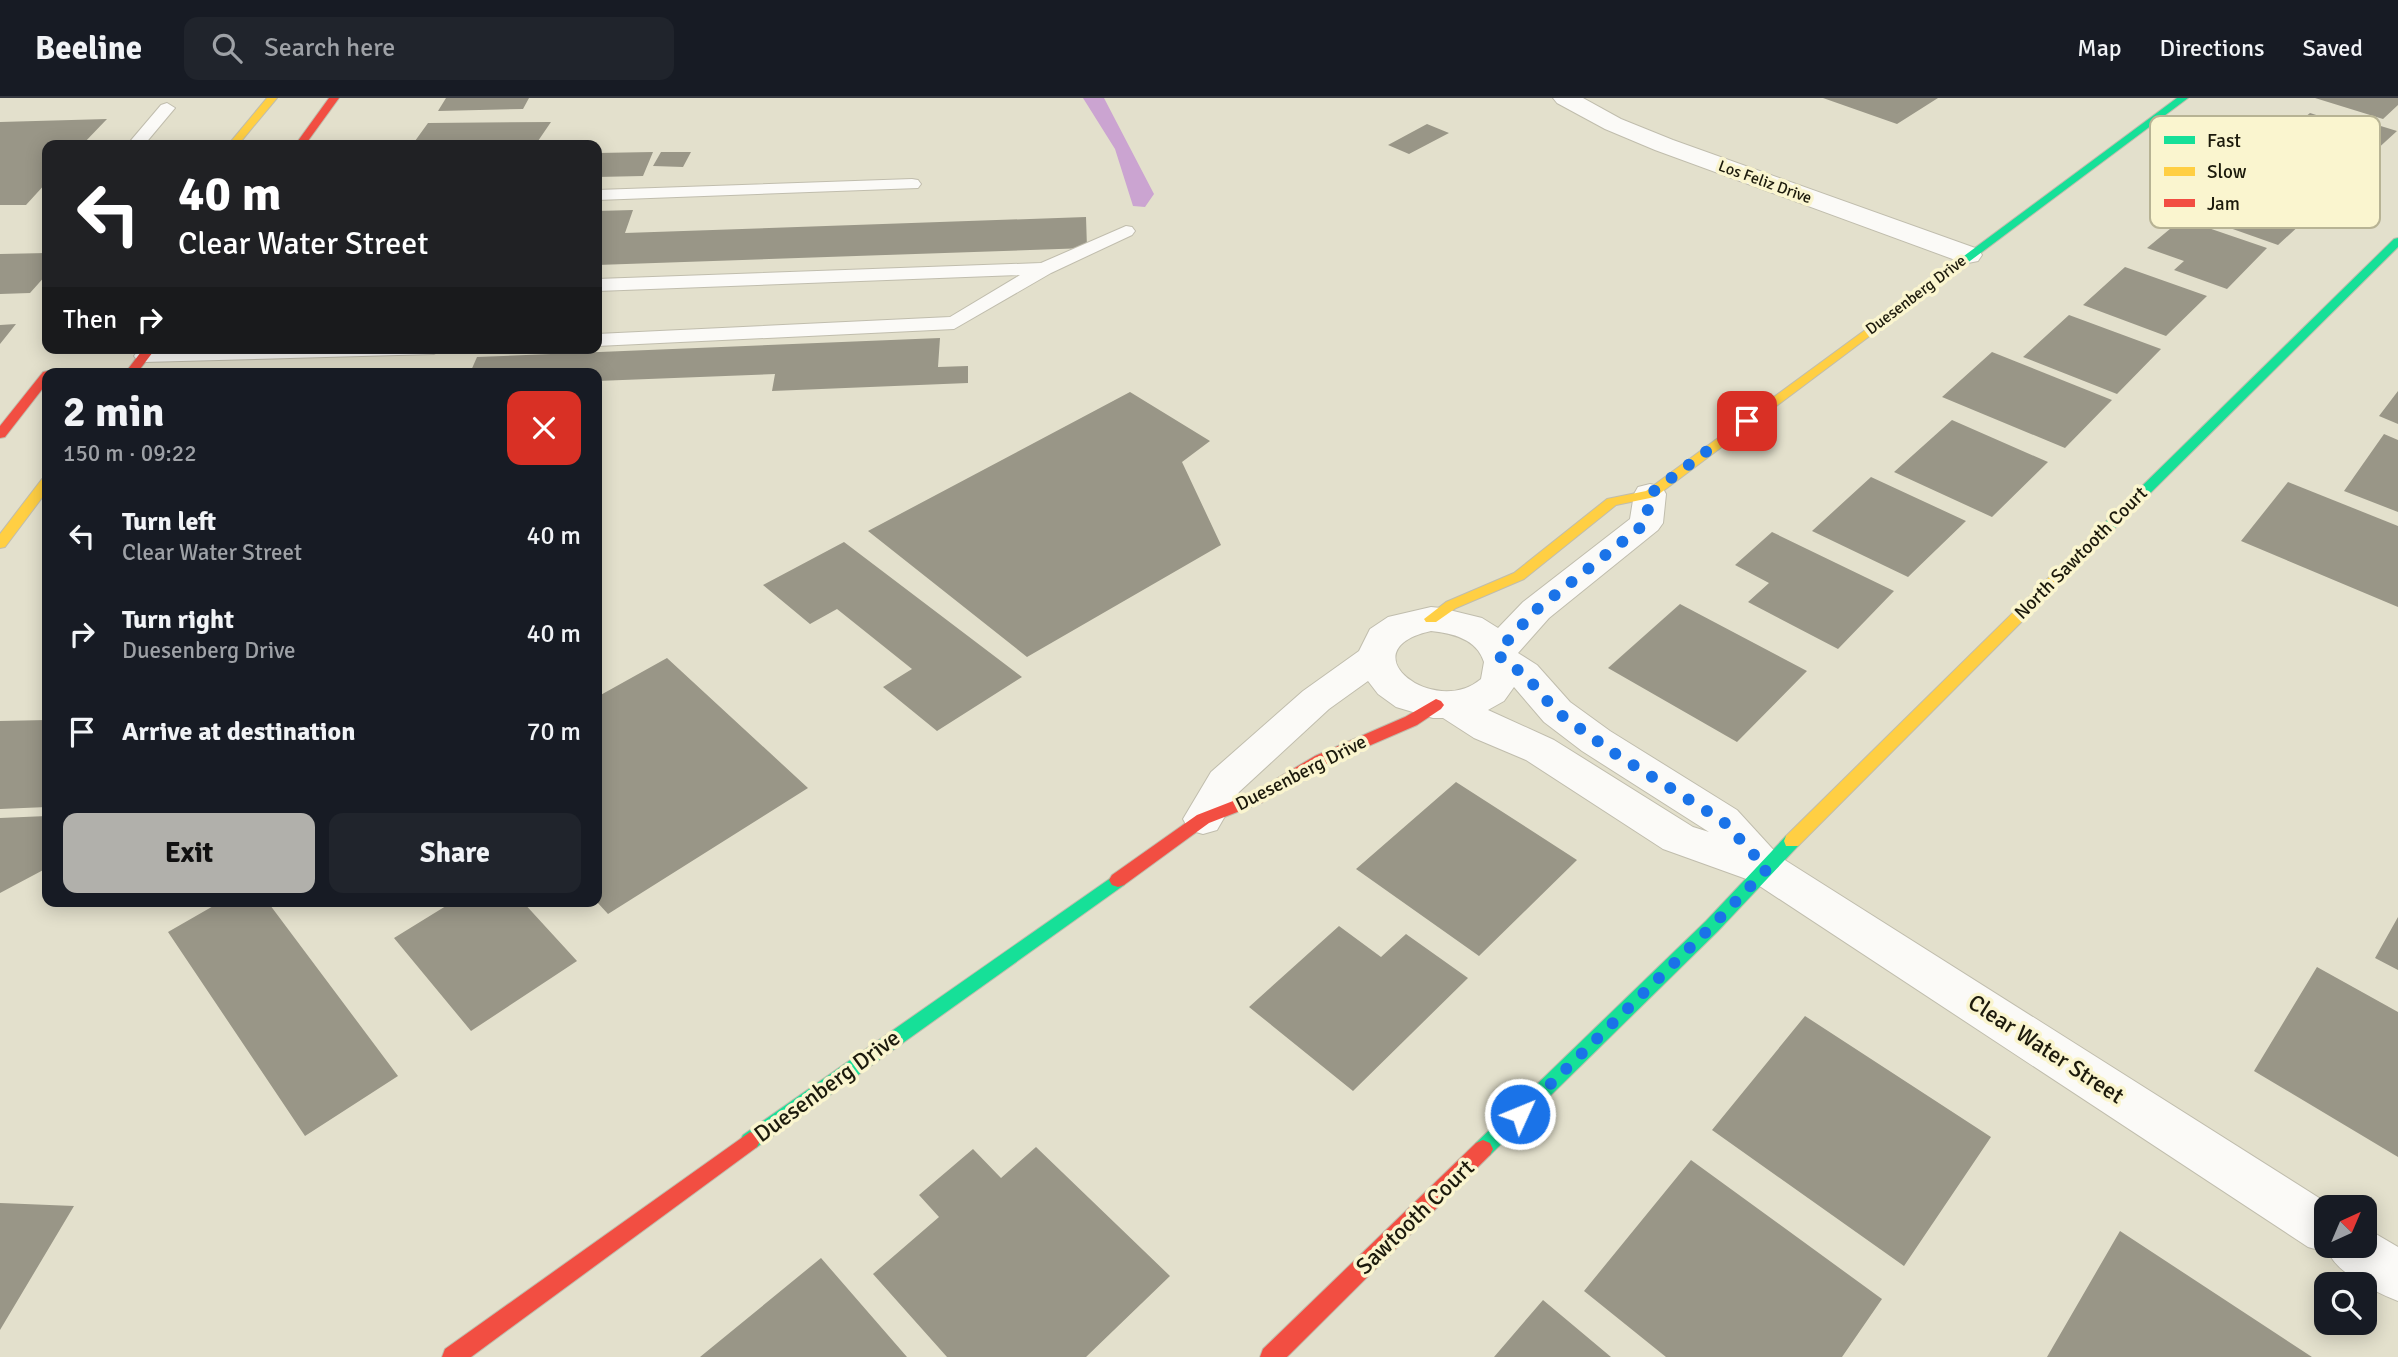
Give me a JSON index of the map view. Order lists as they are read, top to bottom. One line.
{"streets":{"street":["Los Feliz Drive","Duesenberg Drive","North Sawtooth Court","Clear Water Street","Sawtooth Court"]},"crossings":[["Los Feliz Drive","Duesenberg Drive"],["Duesenberg Drive","Clear Water Street"],["North Sawtooth Court","Clear Water Street"],["North Sawtooth Court","Sawtooth Court"],["Clear Water Street","Sawtooth Court"]],"legend":["Fast","Slow","Jam"],"north":"top right","page":{"header":"Beeline","search":"Search here","nav":["Map","Directions","Saved"],"turn":["40 m","Clear Water Street"],"then":"Then","heading":["2 min","150 m · 09:22"],"list":[{"name":"Turn left","note":"Clear Water Street","value":"40 m"},{"name":"Turn right","note":"Duesenberg Drive","value":"40 m"},{"name":"Arrive at destination","value":"70 m"}],"buttons":["Exit","Share"]}}
